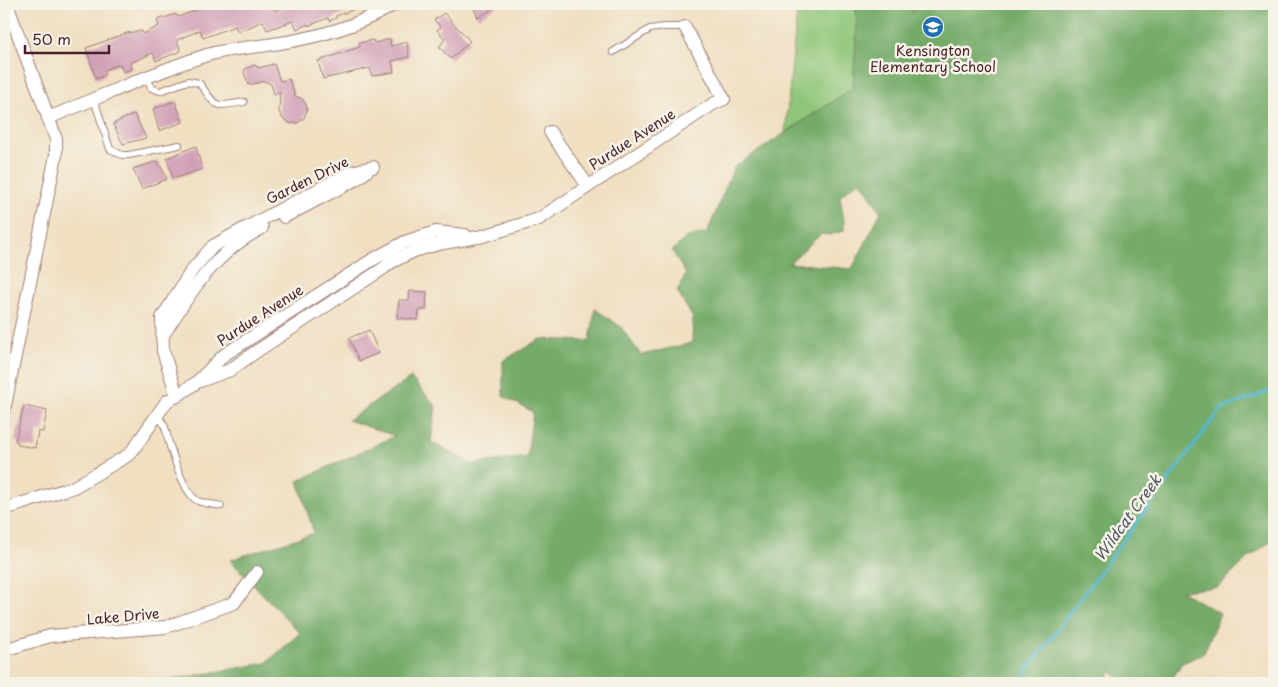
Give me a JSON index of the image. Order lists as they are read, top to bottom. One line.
{"streets":{"street":["Purdue Avenue","Garden Drive","Lake Drive"]},"crossings":[["Purdue Avenue","Garden Drive"]],"water":["Wildcat Creek"],"places":{"school or university":["Kensington Elementary School"]},"scale_bar":"50 m"}
